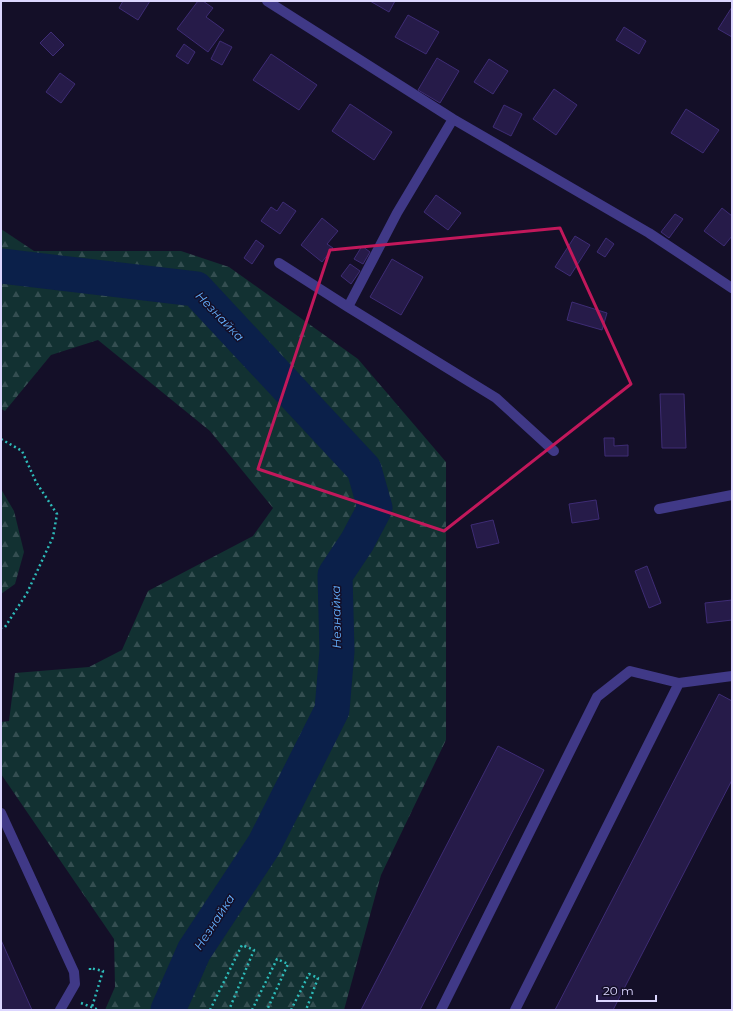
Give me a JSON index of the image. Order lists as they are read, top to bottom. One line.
{"water":["Незнайка"],"scale_bar":"20 m"}
